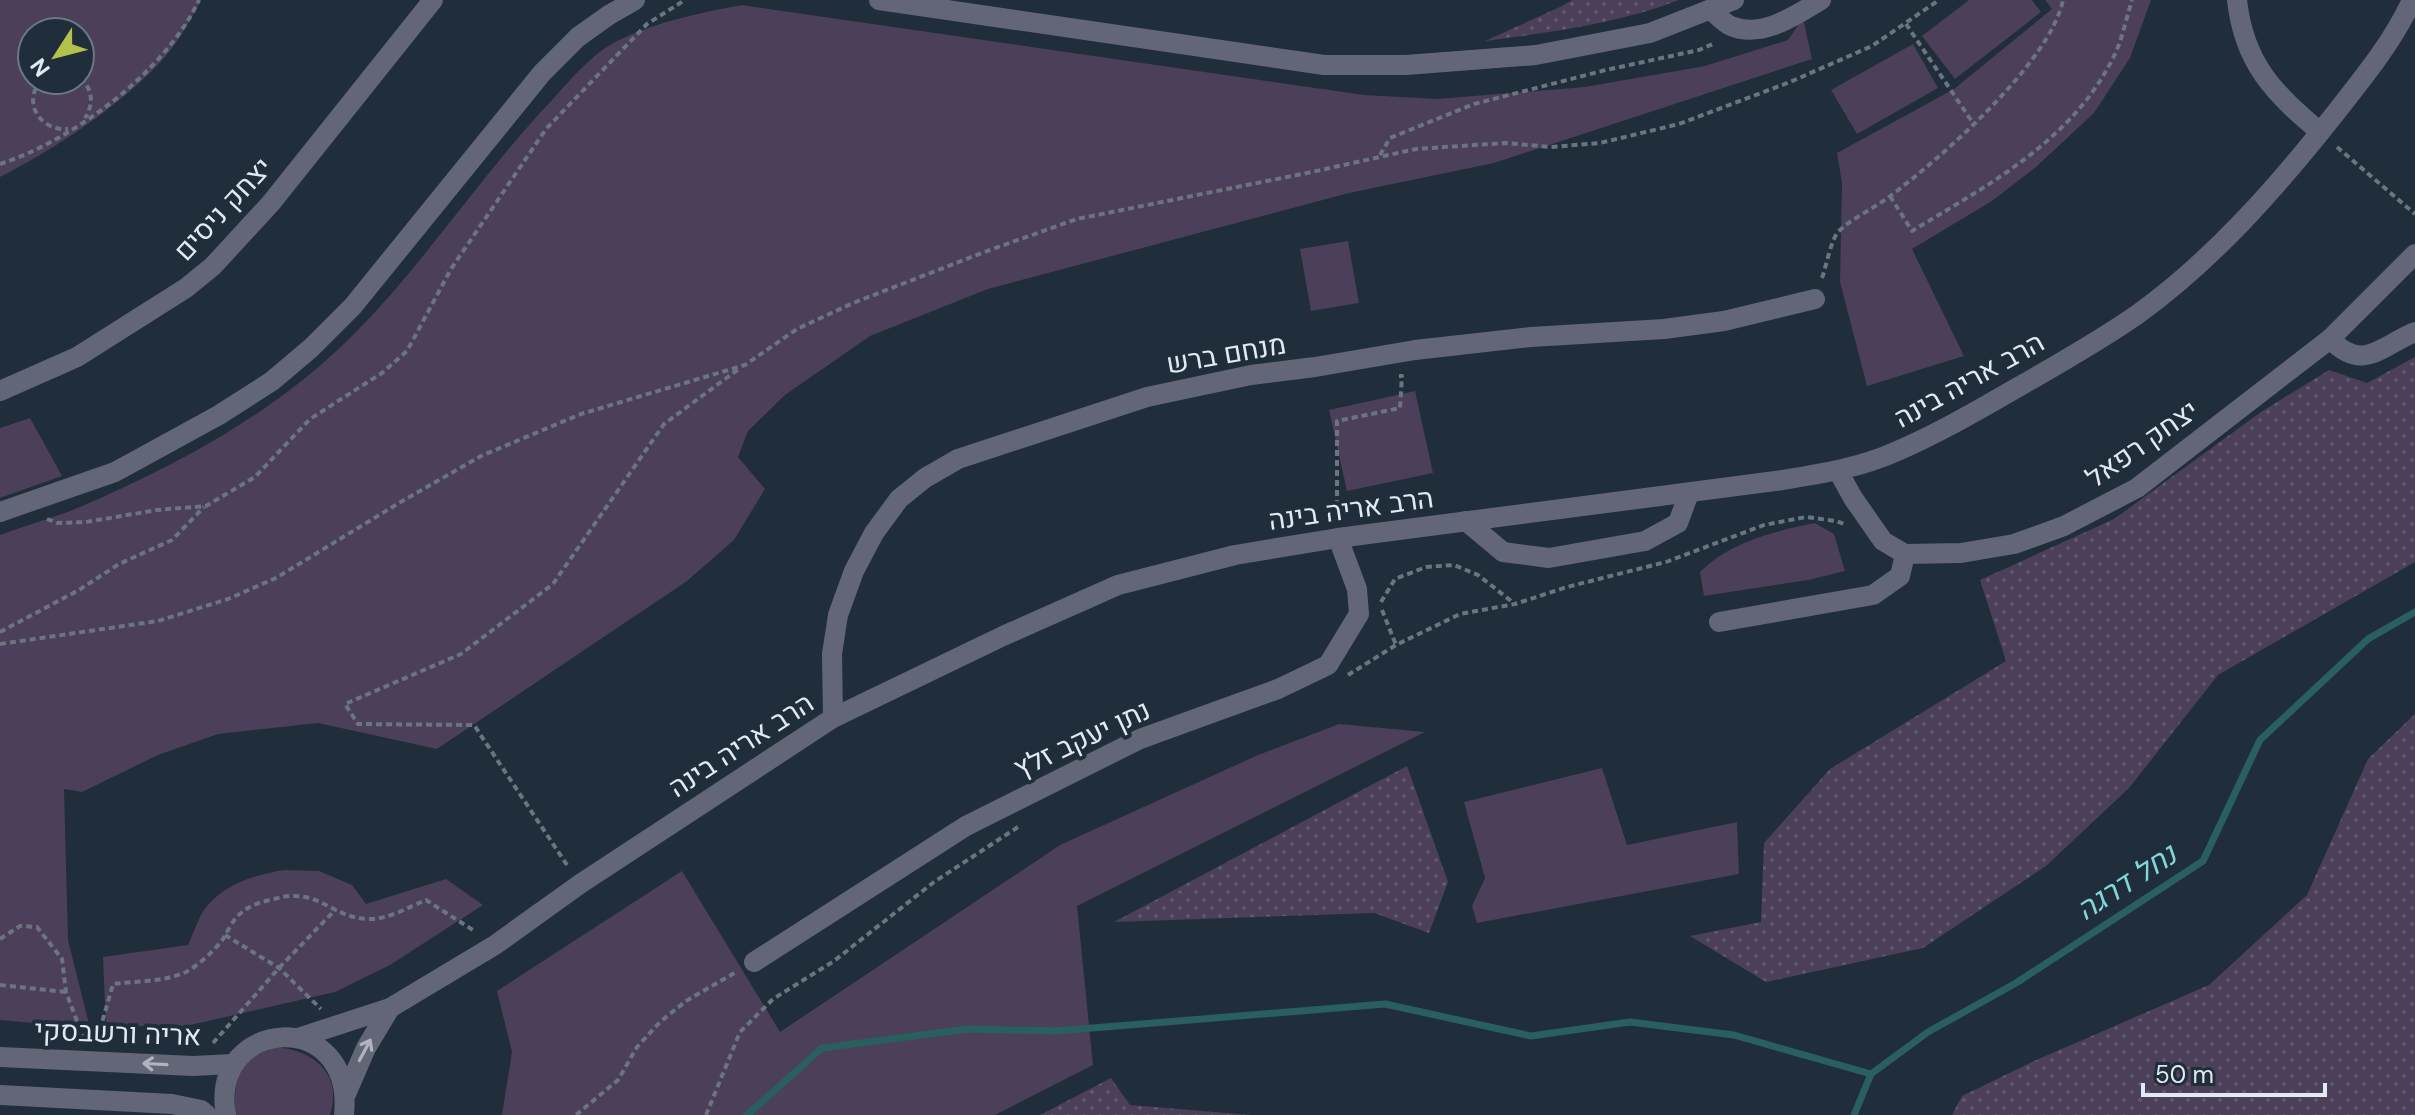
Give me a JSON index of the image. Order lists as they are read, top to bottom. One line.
{"streets":{"street":["יצחק ניסים","מנחם ברש","הרב אריה בינה","יצחק רפאל","נתן יעקב זלץ","אריה ורשבסקי"]},"crossings":[["מנחם ברש","הרב אריה בינה"],["הרב אריה בינה","נתן יעקב זלץ"],["הרב אריה בינה","אריה ורשבסקי"]],"water":["נחל דרגה"],"scale_bar":"50 m","north":"bottom left"}
